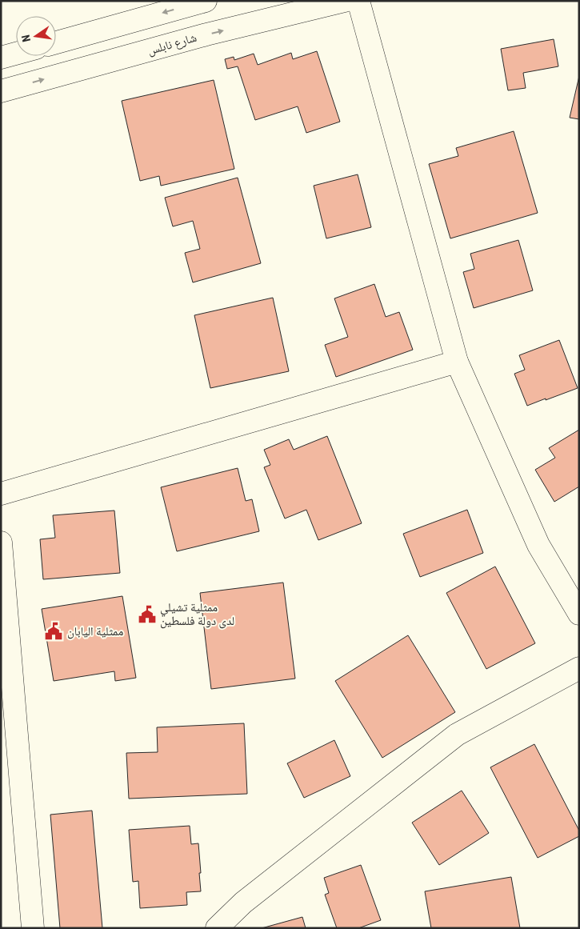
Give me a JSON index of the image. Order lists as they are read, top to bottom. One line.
{"streets":{"street":["شارع نابلس"]},"places":{"public building":["ممثلية تشيلي لدى دولة فلسطين","ممثلية اليابان"]},"north":"left"}
